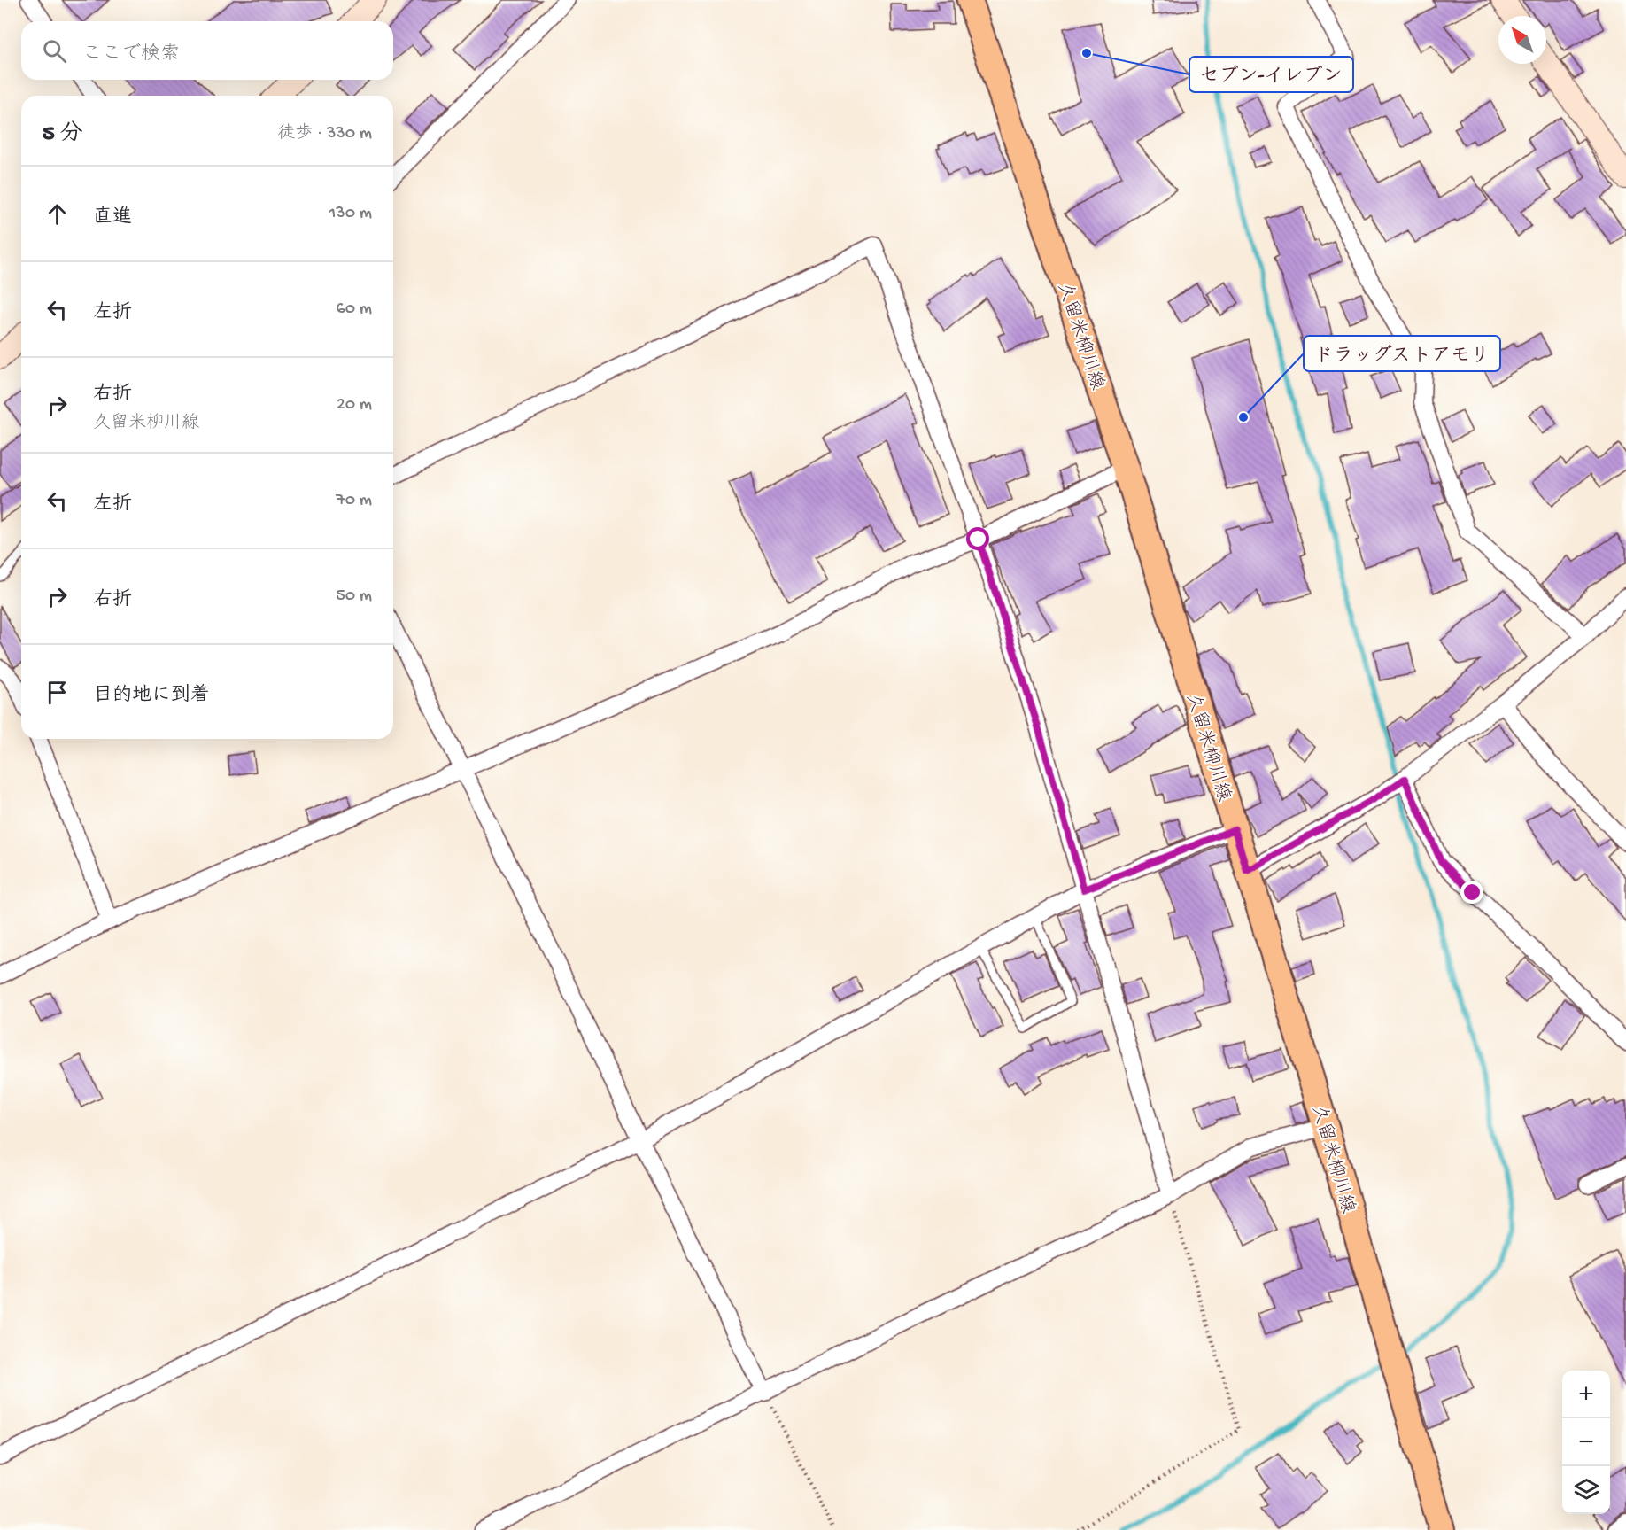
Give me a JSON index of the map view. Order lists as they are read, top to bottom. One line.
{"streets":{"main road":["久留米柳川線"]},"places":["セブン-イレブン","ドラッグストアモリ"],"north":"top left","page":{"search":"ここで検索","heading":["5 分","徒歩 · 330 m"],"list":[["直進","130 m"],["左折","60 m"],["右折","久留米柳川線","20 m"],["左折","70 m"],["右折","50 m"],"目的地に到着"],"map_buttons":["+","−"]}}
